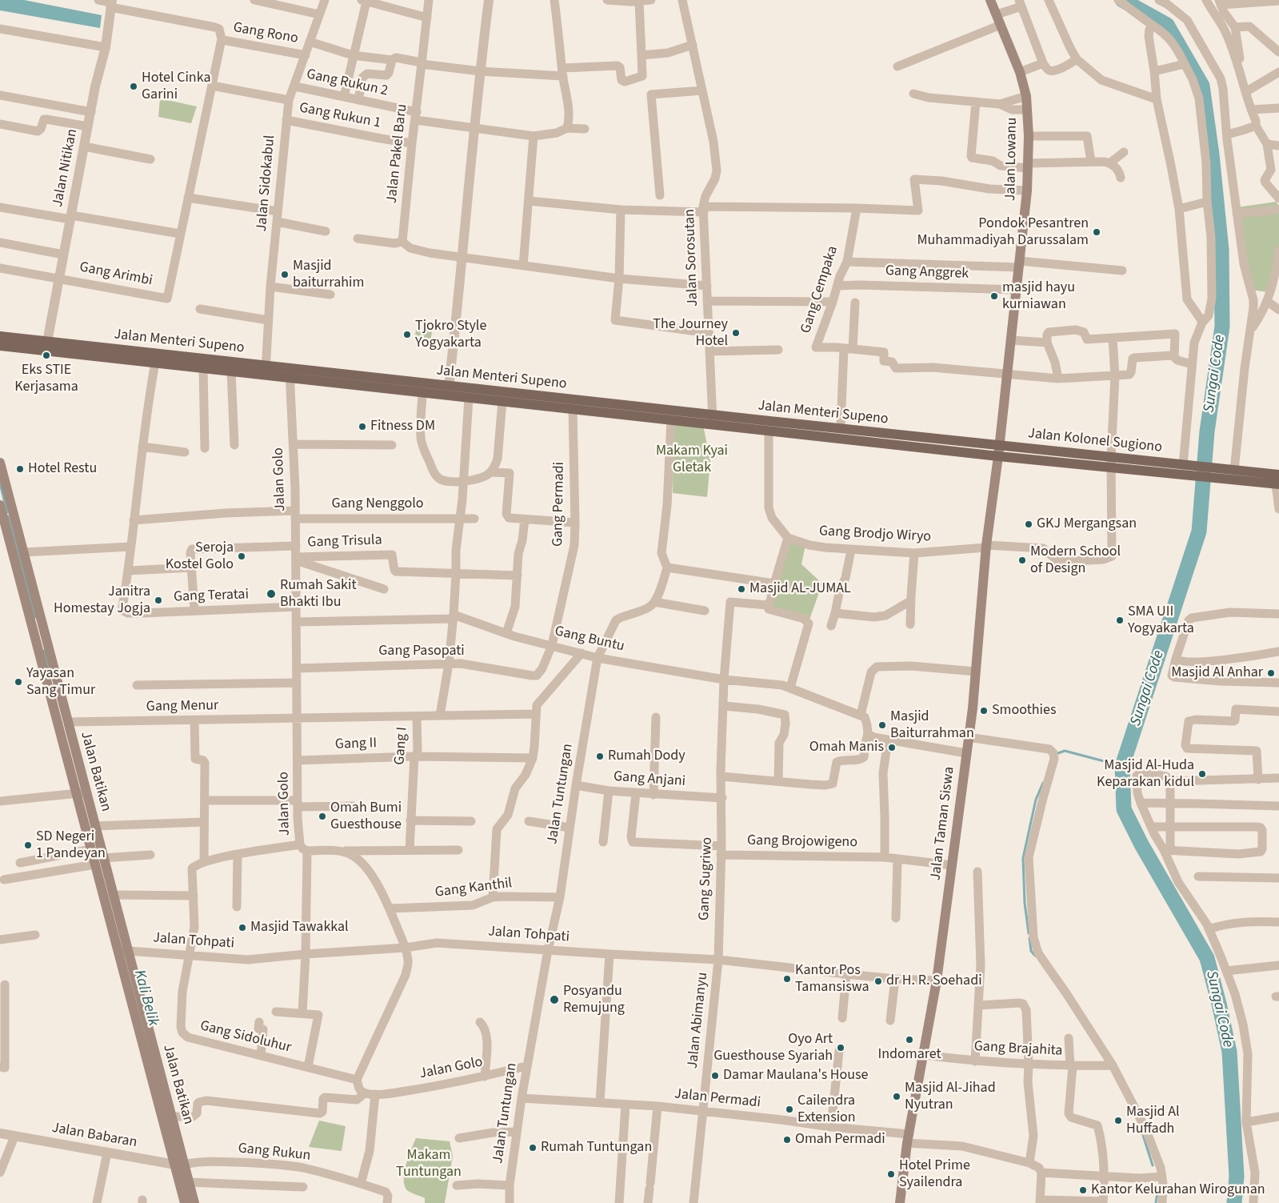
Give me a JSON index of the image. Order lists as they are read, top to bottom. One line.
{"streets":{"main road":["Jalan Lowanu","Jalan Menteri Supeno","Jalan Kolonel Sugiono","Jalan Batikan","Jalan Taman Siswa"],"street":["Gang Rono","Gang Rukun 2","Gang Rukun 1","Jalan Pakel Baru","Jalan Nitikan","Jalan Sidokabul","Jalan Sorosutan","Gang Anggrek","Gang Arimbi","Gang Cempaka","Jalan Golo","Gang Nenggolo","Gang Permadi","Gang Brodjo Wiryo","Gang Trisula","Gang Teratai","Gang Buntu","Gang Pasopati","Gang Menur","Gang II","Gang I","Gang Anjani","Jalan Tuntungan","Gang Brojowigeno","Gang Sugriwo","Gang Kanthil","Jalan Tohpati","Jalan Abimanyu","Gang Sidoluhur","Gang Brajahita","Jalan Permadi","Jalan Babaran","Gang Rukun"]},"crossings":[["Gang Rono","Jalan Nitikan"],["Gang Rono","Jalan Sidokabul"],["Gang Rukun 2","Jalan Pakel Baru"],["Gang Rukun 2","Jalan Sidokabul"],["Gang Rukun 1","Jalan Pakel Baru"],["Gang Rukun 1","Jalan Sidokabul"],["Jalan Lowanu","Gang Anggrek"],["Jalan Lowanu","Jalan Menteri Supeno"],["Jalan Lowanu","Jalan Kolonel Sugiono"],["Jalan Lowanu","Jalan Taman Siswa"],["Jalan Nitikan","Gang Arimbi"],["Jalan Nitikan","Jalan Menteri Supeno"],["Jalan Sidokabul","Jalan Menteri Supeno"],["Jalan Sorosutan","Jalan Menteri Supeno"],["Gang Anggrek","Gang Cempaka"],["Jalan Menteri Supeno","Jalan Kolonel Sugiono"],["Jalan Menteri Supeno","Jalan Golo"],["Jalan Menteri Supeno","Gang Nenggolo"],["Jalan Menteri Supeno","Gang Permadi"],["Jalan Menteri Supeno","Gang Teratai"],["Jalan Menteri Supeno","Jalan Taman Siswa"],["Jalan Kolonel Sugiono","Gang Brodjo Wiryo"],["Jalan Kolonel Sugiono","Jalan Taman Siswa"],["Jalan Golo","Gang Nenggolo"],["Jalan Golo","Gang Trisula"],["Jalan Golo","Gang Teratai"],["Jalan Golo","Gang Pasopati"],["Jalan Golo","Gang Menur"],["Jalan Golo","Gang II"],["Jalan Golo","Gang I"],["Jalan Golo","Jalan Batikan"],["Jalan Golo","Jalan Tuntungan"],["Jalan Golo","Gang Kanthil"],["Jalan Golo","Jalan Tohpati"],["Jalan Golo","Gang Sidoluhur"],["Gang Permadi","Gang Buntu"],["Gang Permadi","Gang Pasopati"],["Gang Brodjo Wiryo","Jalan Taman Siswa"],["Gang Buntu","Gang Pasopati"],["Gang Buntu","Jalan Tuntungan"],["Gang Buntu","Gang Sugriwo"],["Gang Menur","Gang I"],["Gang Menur","Jalan Batikan"],["Gang II","Gang I"],["Jalan Batikan","Jalan Tohpati"],["Jalan Batikan","Jalan Babaran"],["Jalan Batikan","Gang Rukun"],["Gang Anjani","Jalan Tuntungan"],["Gang Anjani","Gang Brojowigeno"],["Gang Anjani","Gang Sugriwo"],["Jalan Tuntungan","Gang Kanthil"],["Jalan Tuntungan","Jalan Tohpati"],["Jalan Tuntungan","Jalan Permadi"],["Jalan Taman Siswa","Gang Brojowigeno"],["Jalan Taman Siswa","Jalan Tohpati"],["Jalan Taman Siswa","Gang Brajahita"],["Jalan Taman Siswa","Jalan Permadi"],["Gang Brojowigeno","Gang Sugriwo"],["Gang Sugriwo","Jalan Tohpati"],["Gang Sugriwo","Jalan Abimanyu"],["Jalan Tohpati","Jalan Abimanyu"],["Jalan Tohpati","Gang Sidoluhur"],["Jalan Abimanyu","Jalan Permadi"],["Jalan Babaran","Gang Rukun"]],"water":["Sungai Code","Kali Belik"],"parks":["Makam Kyai Gletak","Makam Tuntungan"],"places":["Hotel Cinka Garini","Pondok Pesantren Muhammadiyah Darussalam","Masjid baiturrahim","masjid hayu kurniawan","The Journey Hotel","Tjokro Style Yogyakarta","Eks STIE Kerjasama","Fitness DM","Hotel Restu","GKJ Mergangsan","Seroja Kostel Golo","Modern School of Design","Masjid AL-JUMAL","Rumah Sakit Bhakti Ibu","Janitra Homestay Jogja","SMA UII Yogyakarta","Masjid Al Anhar","Yayasan Sang Timur","Smoothies","Masjid Baiturrahman","Omah Manis","Rumah Dody","Masjid Al-Huda Keparakan kidul","Omah Bumi Guesthouse","SD Negeri 1 Pandeyan","Masjid Tawakkal","Kantor Pos Tamansiswa","dr H. R. Soehadi","Posyandu Remujung","Indomaret","Oyo Art Guesthouse Syariah","Damar Maulana's House","Masjid Al-Jihad Nyutran","Cailendra Extension","Masjid Al Huffadh","Omah Permadi","Rumah Tuntungan","Hotel Prime Syailendra","Kantor Kelurahan Wirogunan"]}
